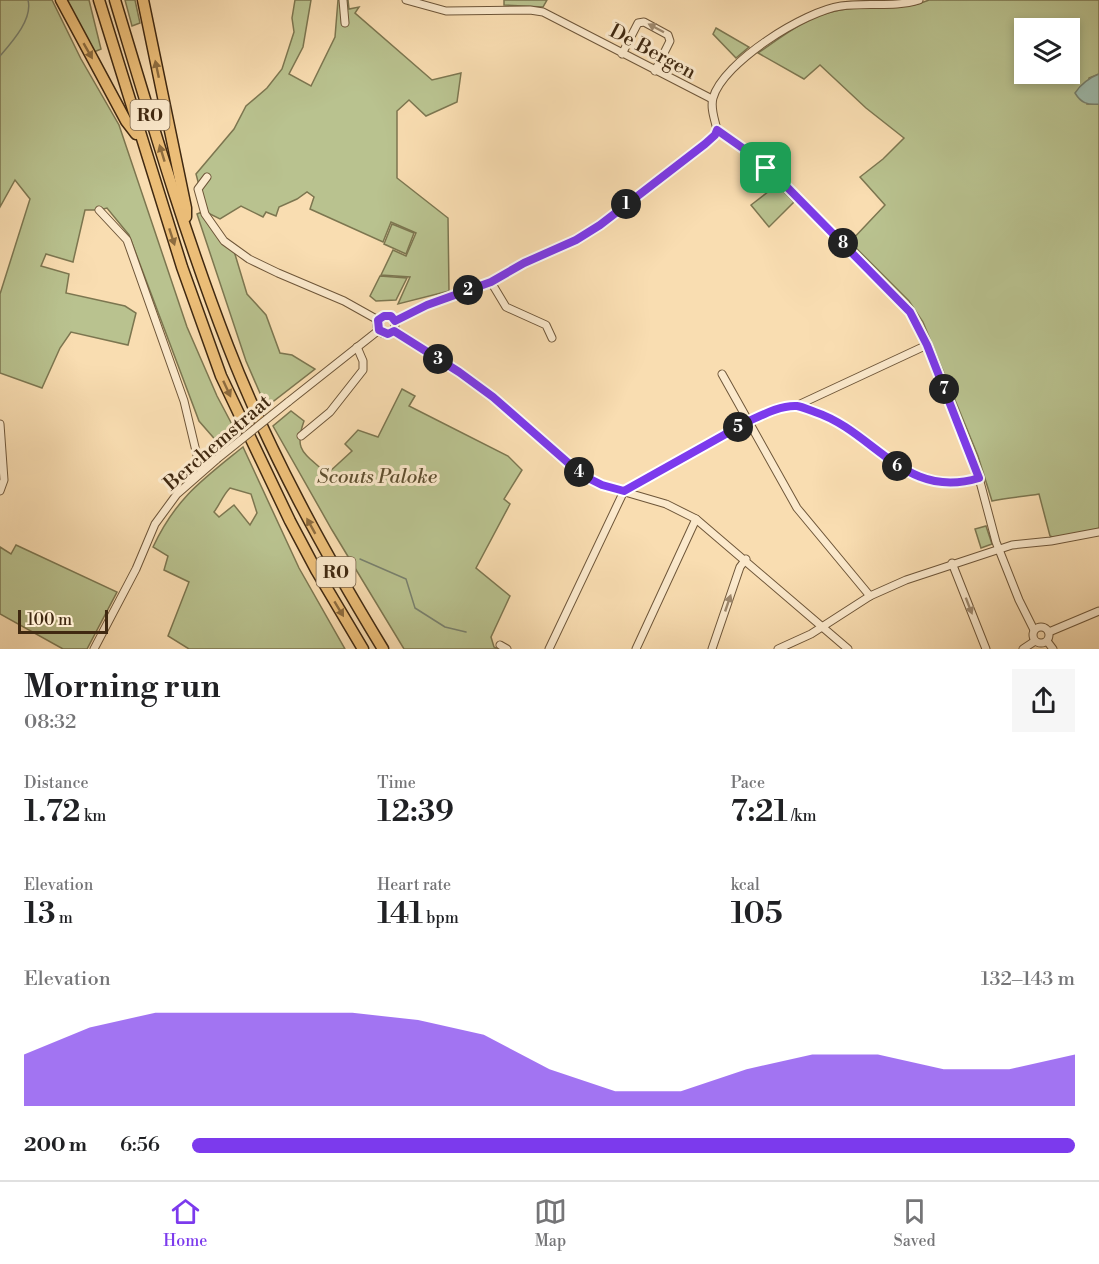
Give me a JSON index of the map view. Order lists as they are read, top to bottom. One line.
{"streets":{"highway":["R0"],"street":["De Bergen","Berchemstraat"]},"parks":["Scouts Paloke"],"scale_bar":"100 m","page":{"pins":["1","8","2","3","7","5","6","4"],"scale":"100 m","heading":["Morning run","08:32"],"stats":[["Distance","1.72 km"],["Time","12:39"],["Pace","7:21 /km"],["Elevation","13 m"],["Heart rate","141 bpm"],["kcal","105"]],"chart":["Elevation","132–143 m"],"list":[{"name":"200 m","note":"6:56"}],"tabs":["Home","Map","Saved"]}}
